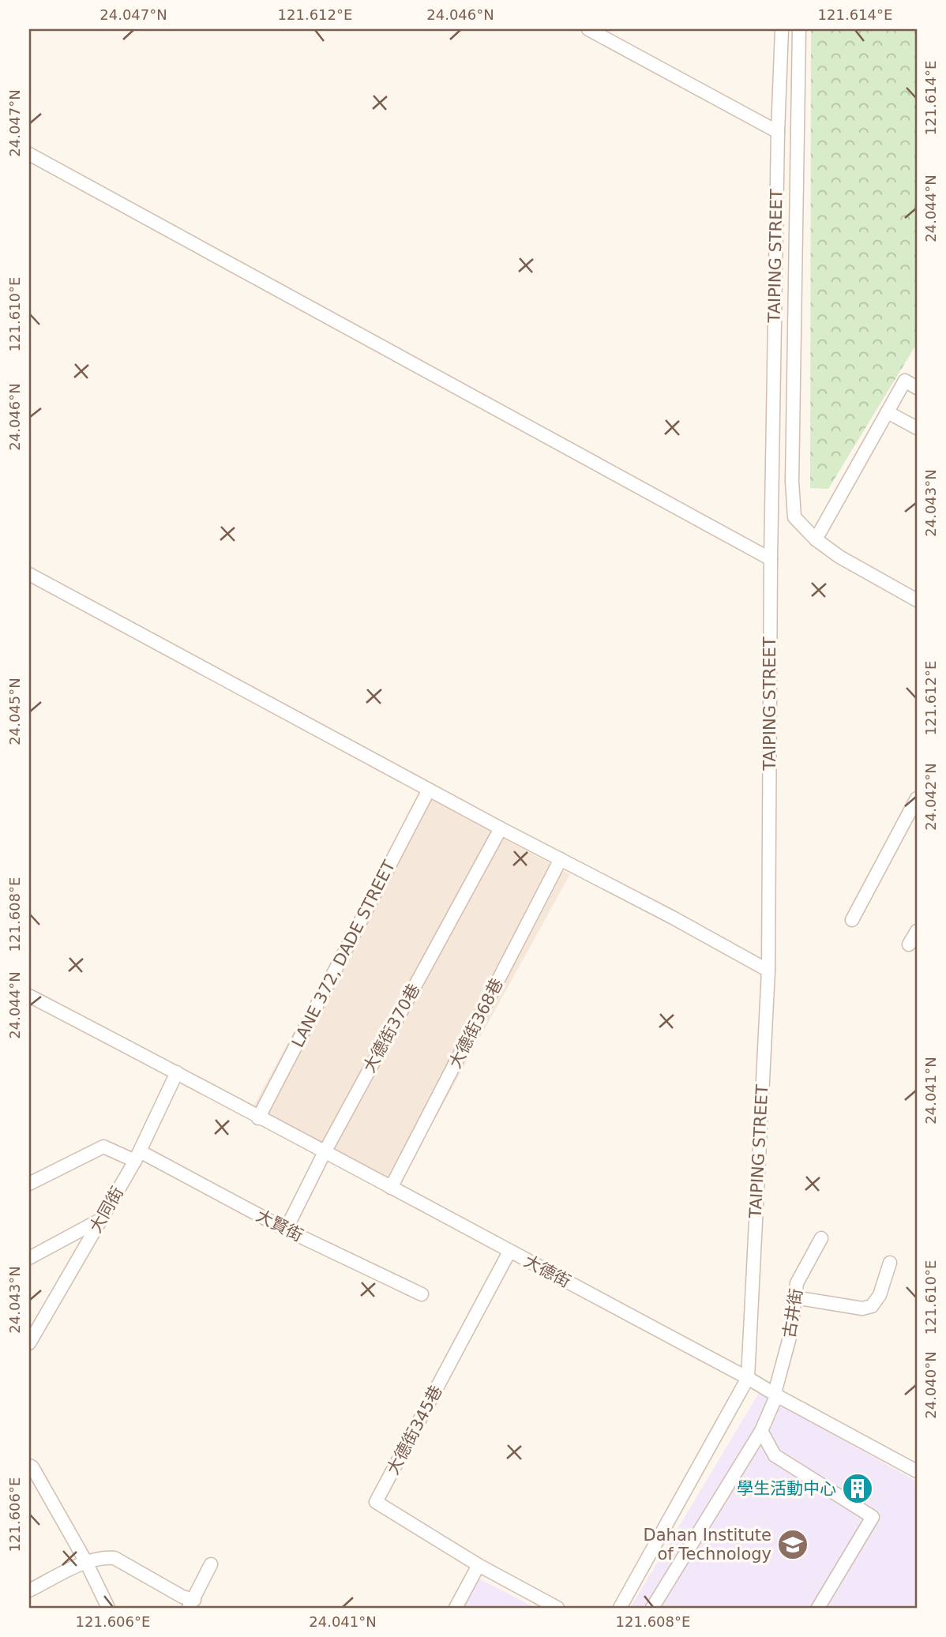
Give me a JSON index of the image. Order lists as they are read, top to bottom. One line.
{"streets":{"street":["TAIPING STREET","LANE 372, DADE STREET","大德街368巷","大德街370巷","大同街","大賢街","大德街","古井街","大德街345巷"]},"crossings":[["TAIPING STREET","大德街"],["LANE 372, DADE STREET","大德街"],["大德街368巷","大德街"],["大德街370巷","大賢街"],["大德街370巷","大德街"],["大同街","大賢街"],["大同街","大德街"],["大德街","古井街"],["大德街","大德街345巷"]],"places":{"building":["學生活動中心"],"school or university":["Dahan Institute of Technology"]},"coordinates":["24.047°N","121.612°E","24.046°N","121.614°E","24.044°N","121.610°E","24.043°N","24.045°N","24.042°N","121.608°E","24.041°N","24.040°N","121.606°E"]}
